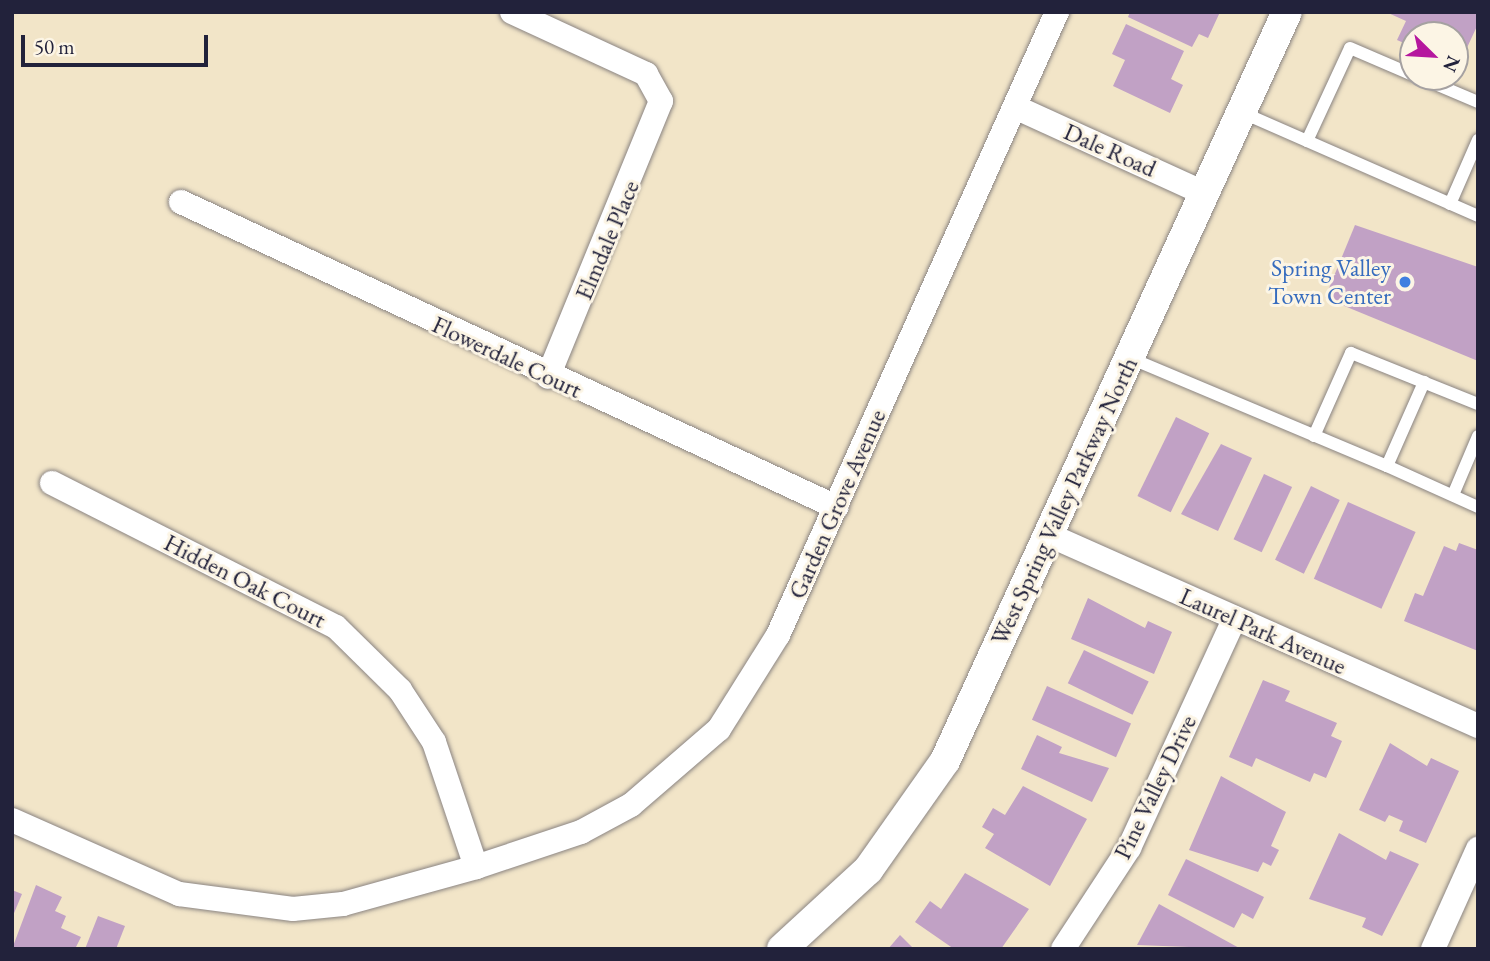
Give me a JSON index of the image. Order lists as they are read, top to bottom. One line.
{"streets":{"street":["Dale Road","Elmdale Place","Flowerdale Court","West Spring Valley Parkway North","Garden Grove Avenue","Hidden Oak Court","Laurel Park Avenue","Pine Valley Drive"]},"crossings":[["Dale Road","West Spring Valley Parkway North"],["Dale Road","Garden Grove Avenue"],["Elmdale Place","Flowerdale Court"],["Flowerdale Court","Garden Grove Avenue"],["West Spring Valley Parkway North","Laurel Park Avenue"],["Garden Grove Avenue","Hidden Oak Court"],["Laurel Park Avenue","Pine Valley Drive"]],"places":["Spring Valley Town Center"],"scale_bar":"50 m","north":"bottom right"}
